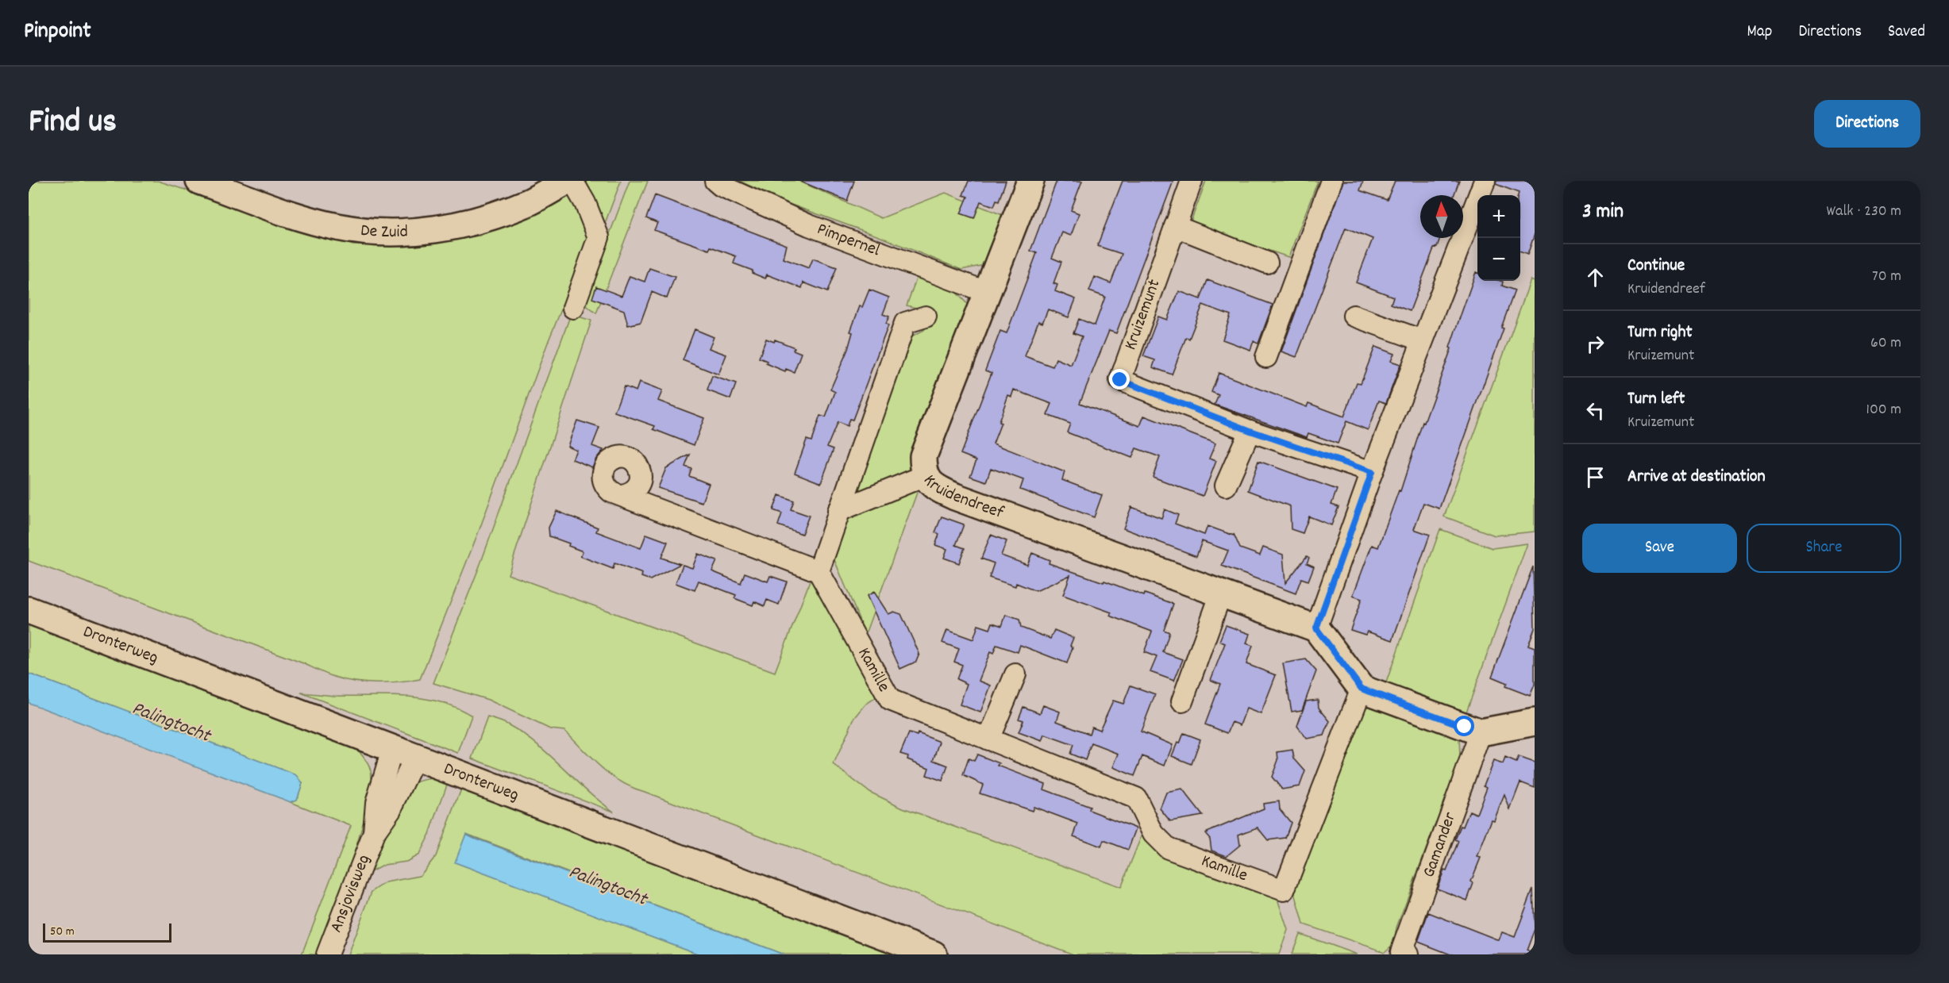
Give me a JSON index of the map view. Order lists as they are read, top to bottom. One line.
{"streets":{"street":["De Zuid","Pimpernel","Kruizemunt","Kruidendreef","Dronterweg","Kamille","Gamander","Ansjovisweg"]},"crossings":[["Pimpernel","Kruidendreef"],["Dronterweg","Ansjovisweg"]],"water":["Palingtocht"],"scale_bar":"50 m","north":"top","page":{"header":"Pinpoint","nav":["Map","Directions","Saved"],"title":"Find us","buttons":["Directions",["Save","Share"]],"heading":["3 min","Walk · 230 m"],"map_buttons":["+","−"],"list":[["Continue","Kruidendreef","70 m"],["Turn right","Kruizemunt","60 m"],["Turn left","Kruizemunt","100 m"],"Arrive at destination"],"scale":"50 m"}}
